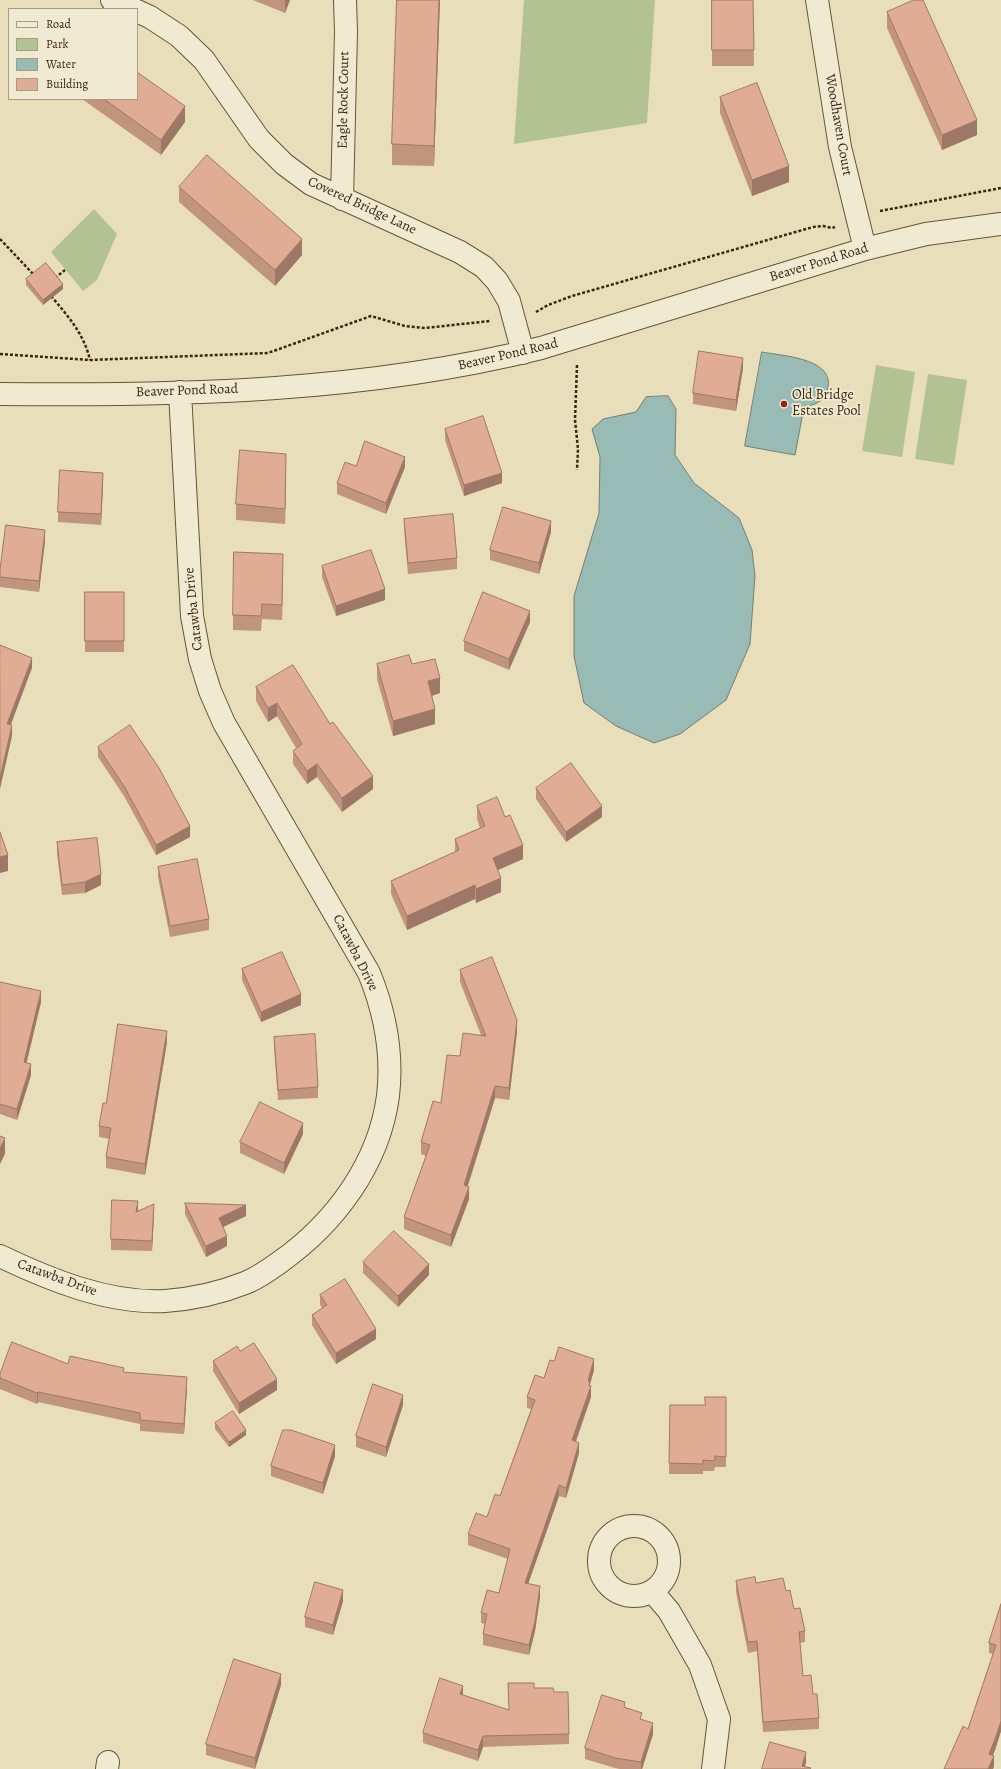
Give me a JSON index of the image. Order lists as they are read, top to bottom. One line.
{"streets":{"street":["Eagle Rock Court","Woodhaven Court","Covered Bridge Lane","Beaver Pond Road","Catawba Drive"]},"crossings":[["Eagle Rock Court","Covered Bridge Lane"],["Woodhaven Court","Beaver Pond Road"],["Covered Bridge Lane","Beaver Pond Road"],["Beaver Pond Road","Catawba Drive"]],"places":["Old Bridge Estates Pool"],"legend":["Road","Park","Water","Building"]}
